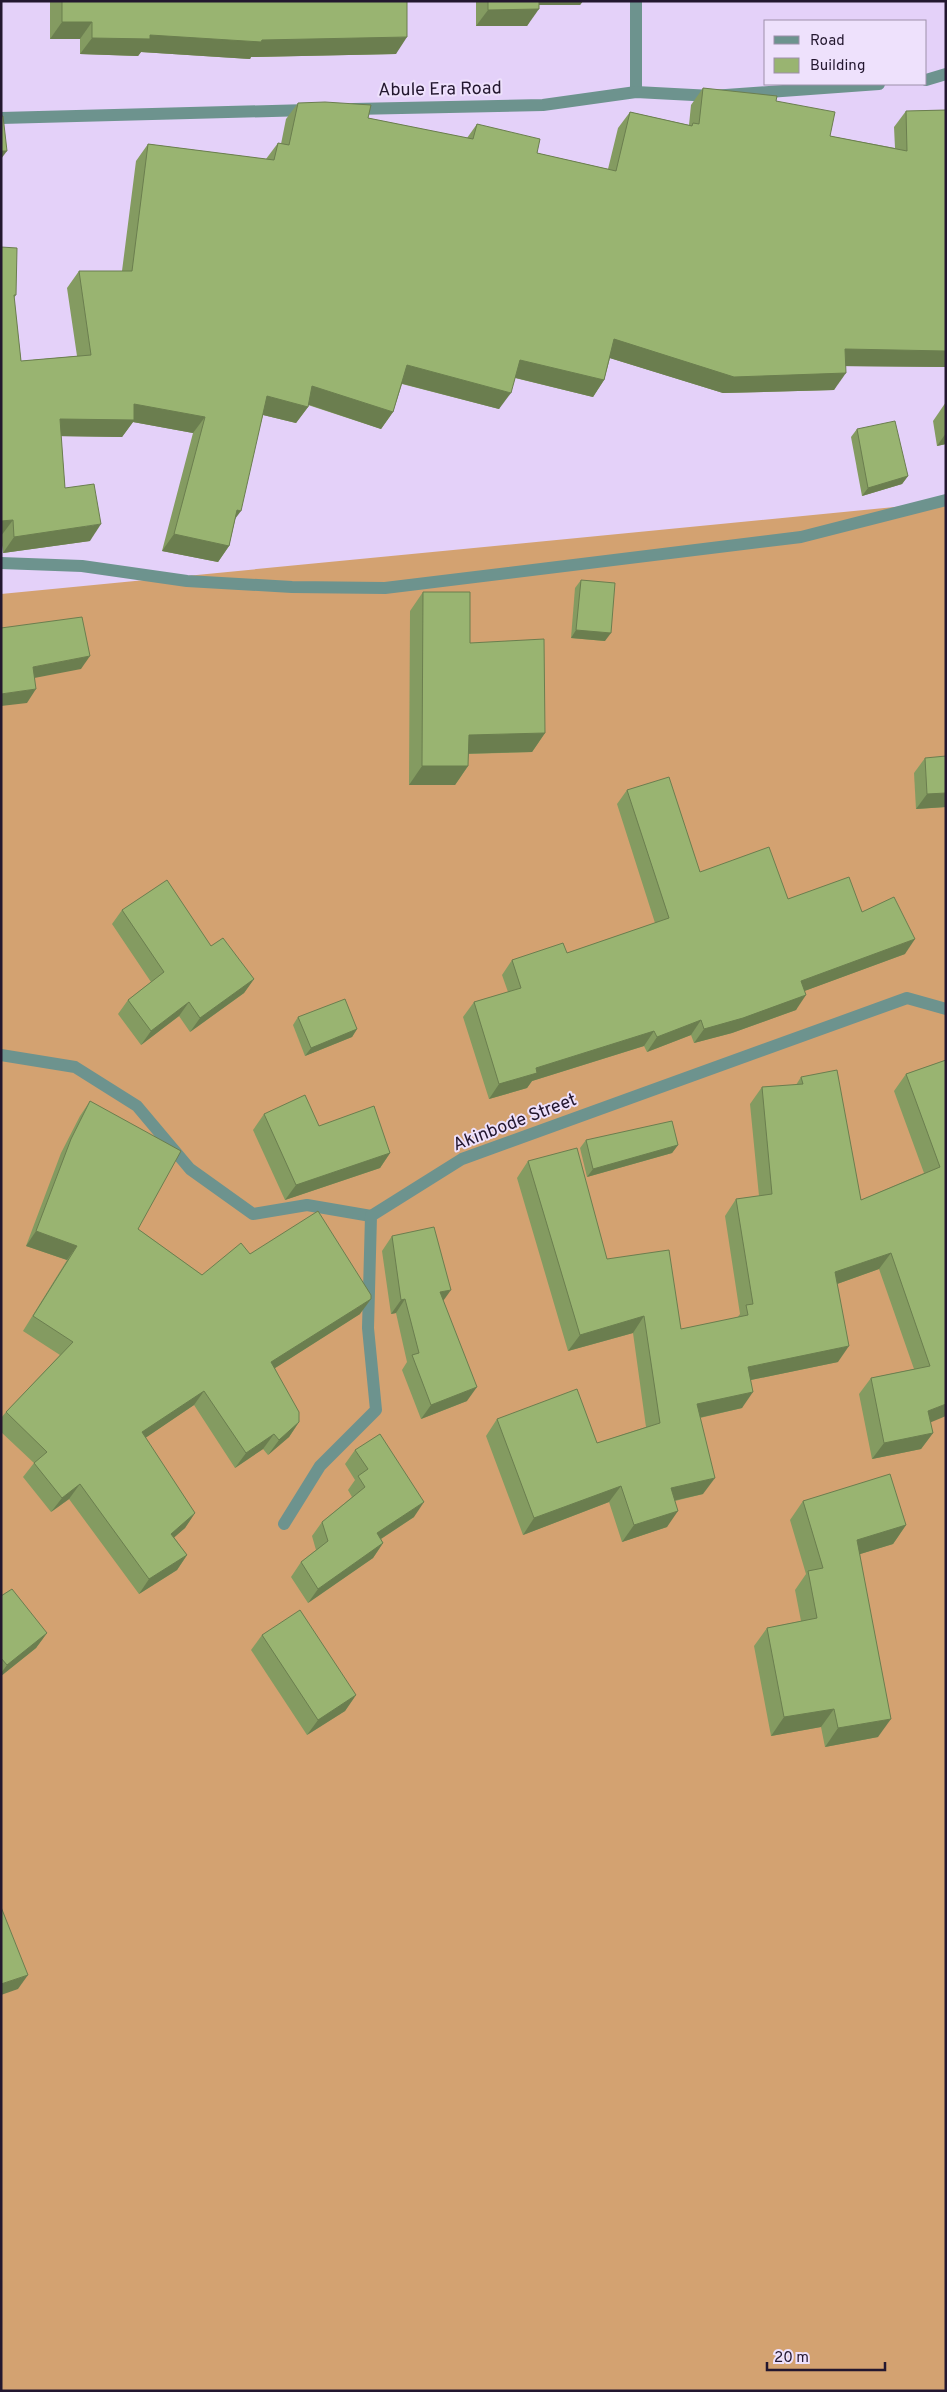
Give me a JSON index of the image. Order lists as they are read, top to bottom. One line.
{"streets":{"street":["Abule Era Road","Akinbode Street"]},"legend":["Road","Building"],"scale_bar":"20 m"}
